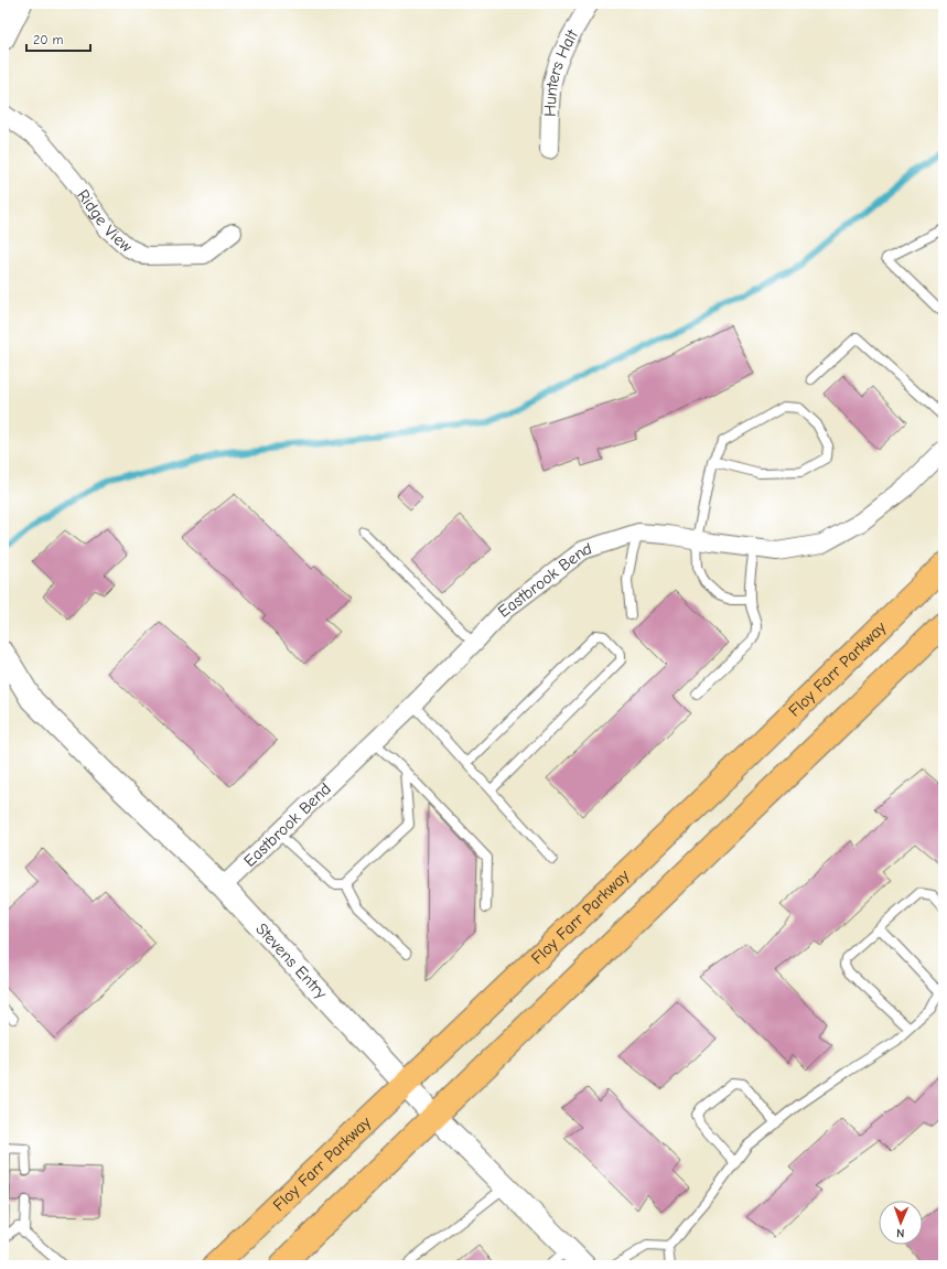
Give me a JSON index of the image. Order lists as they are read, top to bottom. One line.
{"streets":{"main road":["Floy Farr Parkway"],"street":["Hunters Halt","Ridge View","Eastbrook Bend","Stevens Entry"]},"crossings":[["Eastbrook Bend","Stevens Entry"],["Floy Farr Parkway","Stevens Entry"]],"scale_bar":"20 m","north":"bottom"}
